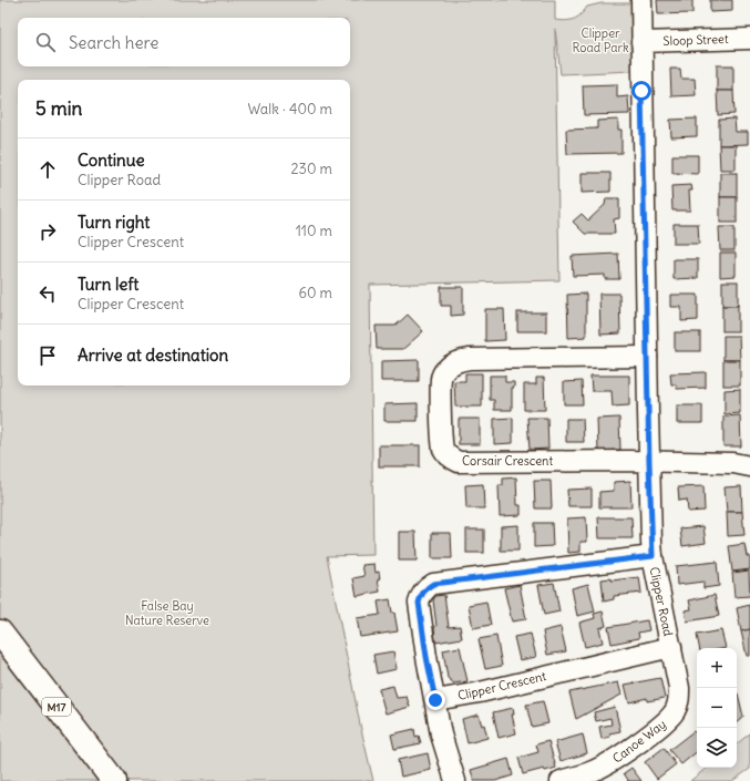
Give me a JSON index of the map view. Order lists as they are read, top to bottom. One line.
{"streets":{"main road":["M17"],"street":["Sloop Street","Corsair Crescent","Clipper Road","Clipper Crescent","Canoe Way"]},"crossings":[["Sloop Street","Clipper Road"],["Corsair Crescent","Clipper Road"],["Clipper Road","Clipper Crescent"],["Clipper Road","Canoe Way"]],"parks":["Clipper Road Park","False Bay Nature Reserve"],"page":{"search":"Search here","heading":["5 min","Walk · 400 m"],"list":[["Continue","Clipper Road","230 m"],["Turn right","Clipper Crescent","110 m"],["Turn left","Clipper Crescent","60 m"],"Arrive at destination"],"map_buttons":["+","−"]}}
